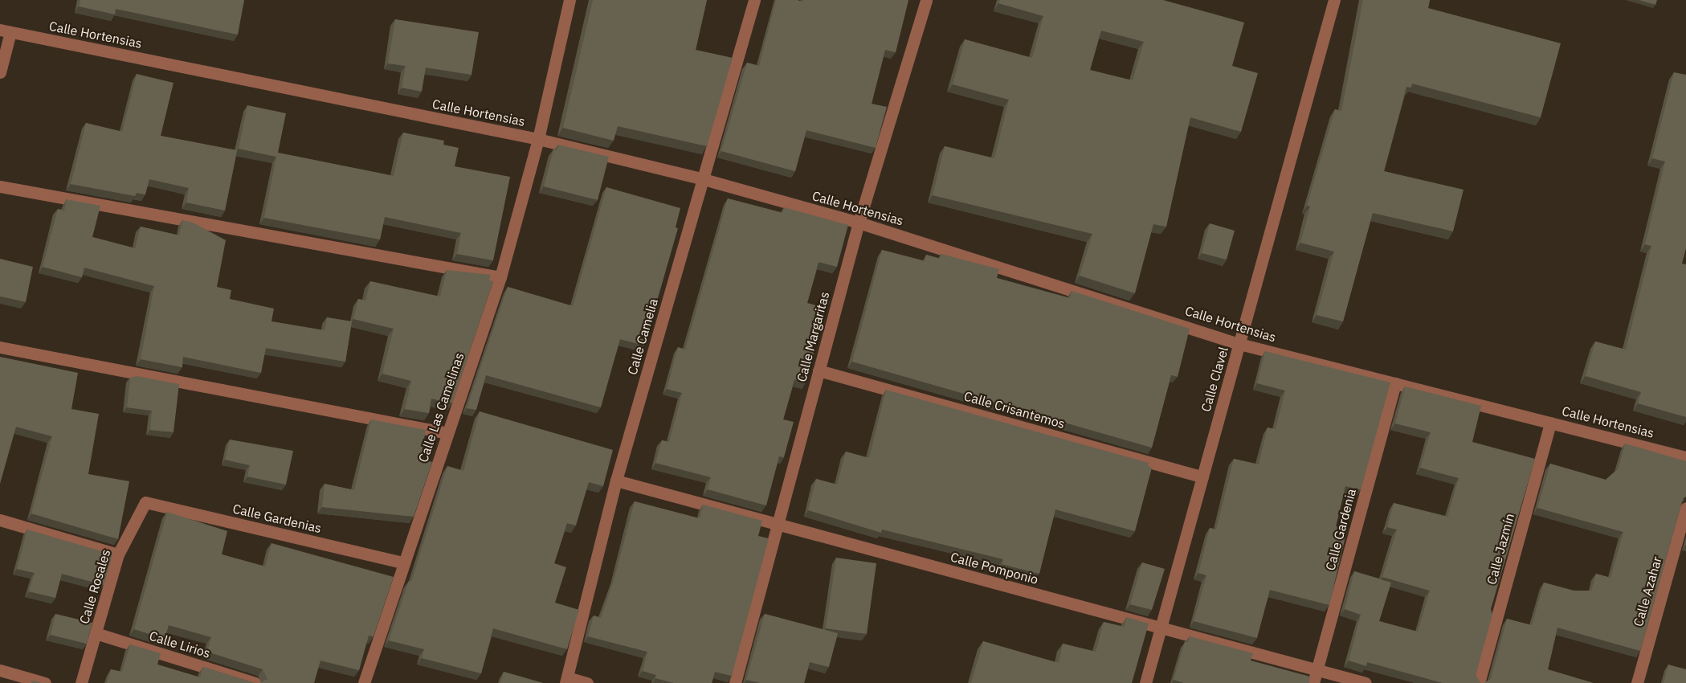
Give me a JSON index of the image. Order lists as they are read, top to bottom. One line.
{"streets":{"street":["Calle Hortensias","Calle Camelia","Calle Margaritas","Calle Clavel","Calle Las Camelinas","Calle Crisantemos","Calle Gardenias","Calle Gardenia","Calle Jazmín","Calle Pomponio","Calle Rosales","Calle Azahar","Calle Lirios"]},"crossings":[["Calle Hortensias","Calle Camelia"],["Calle Hortensias","Calle Margaritas"],["Calle Hortensias","Calle Clavel"],["Calle Hortensias","Calle Las Camelinas"],["Calle Hortensias","Calle Gardenia"],["Calle Hortensias","Calle Jazmín"],["Calle Camelia","Calle Pomponio"],["Calle Margaritas","Calle Crisantemos"],["Calle Margaritas","Calle Pomponio"],["Calle Clavel","Calle Crisantemos"],["Calle Clavel","Calle Pomponio"],["Calle Las Camelinas","Calle Gardenias"],["Calle Gardenias","Calle Rosales"],["Calle Gardenia","Calle Pomponio"],["Calle Rosales","Calle Lirios"]]}
